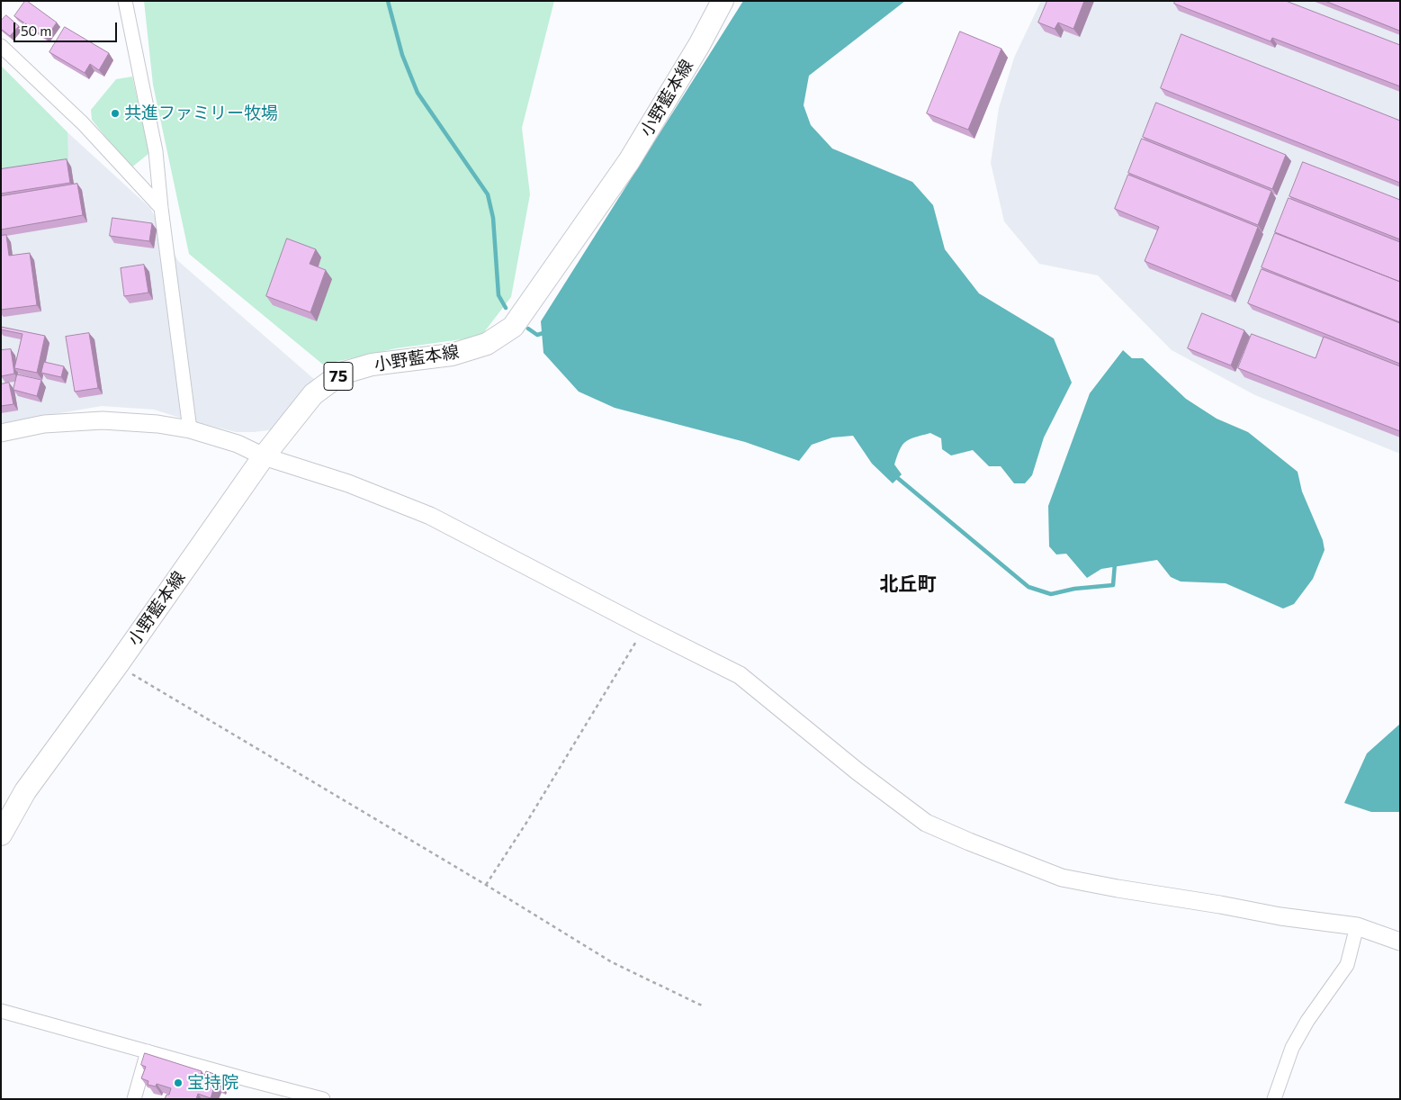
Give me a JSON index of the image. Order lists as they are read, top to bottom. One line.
{"streets":{"main road":["小野藍本線","75"]},"districts":["北丘町"],"places":["共進ファミリー牧場","宝持院"],"scale_bar":"50 m"}
